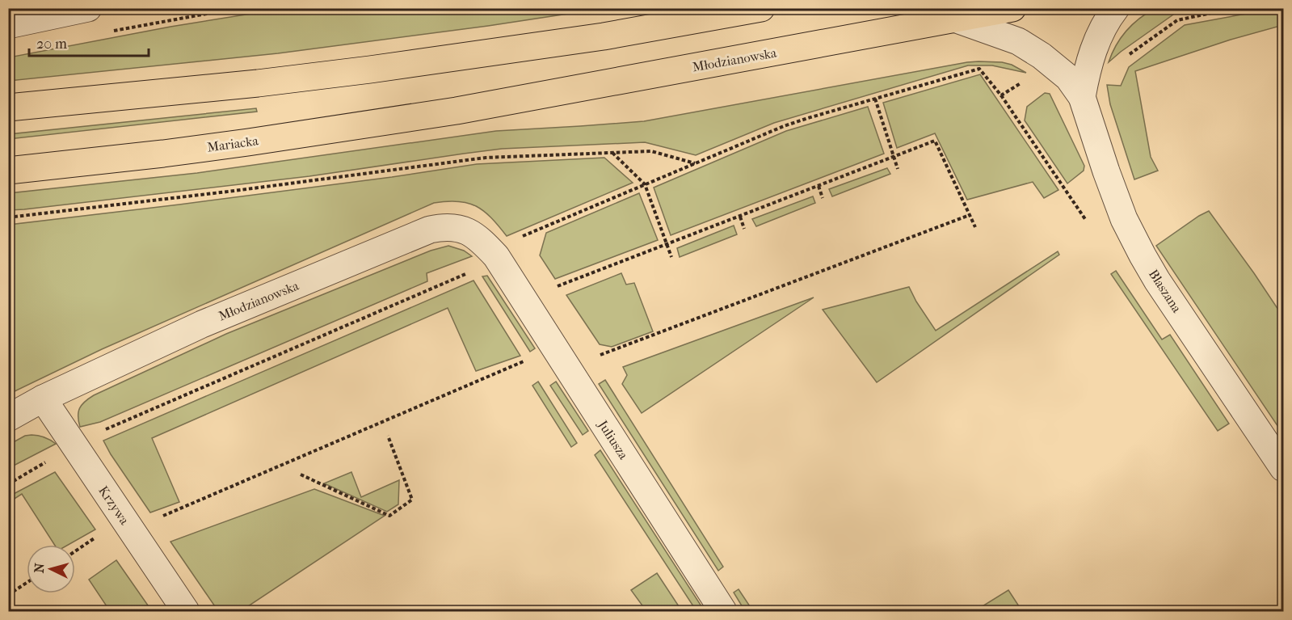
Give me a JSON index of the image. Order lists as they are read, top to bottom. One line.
{"streets":{"main road":["Młodzianowska","Mariacka"],"street":["Blaszana","Juliusza","Krzywa"]},"crossings":[["Młodzianowska","Mariacka"],["Młodzianowska","Juliusza"],["Młodzianowska","Krzywa"]],"scale_bar":"20 m","north":"left"}
